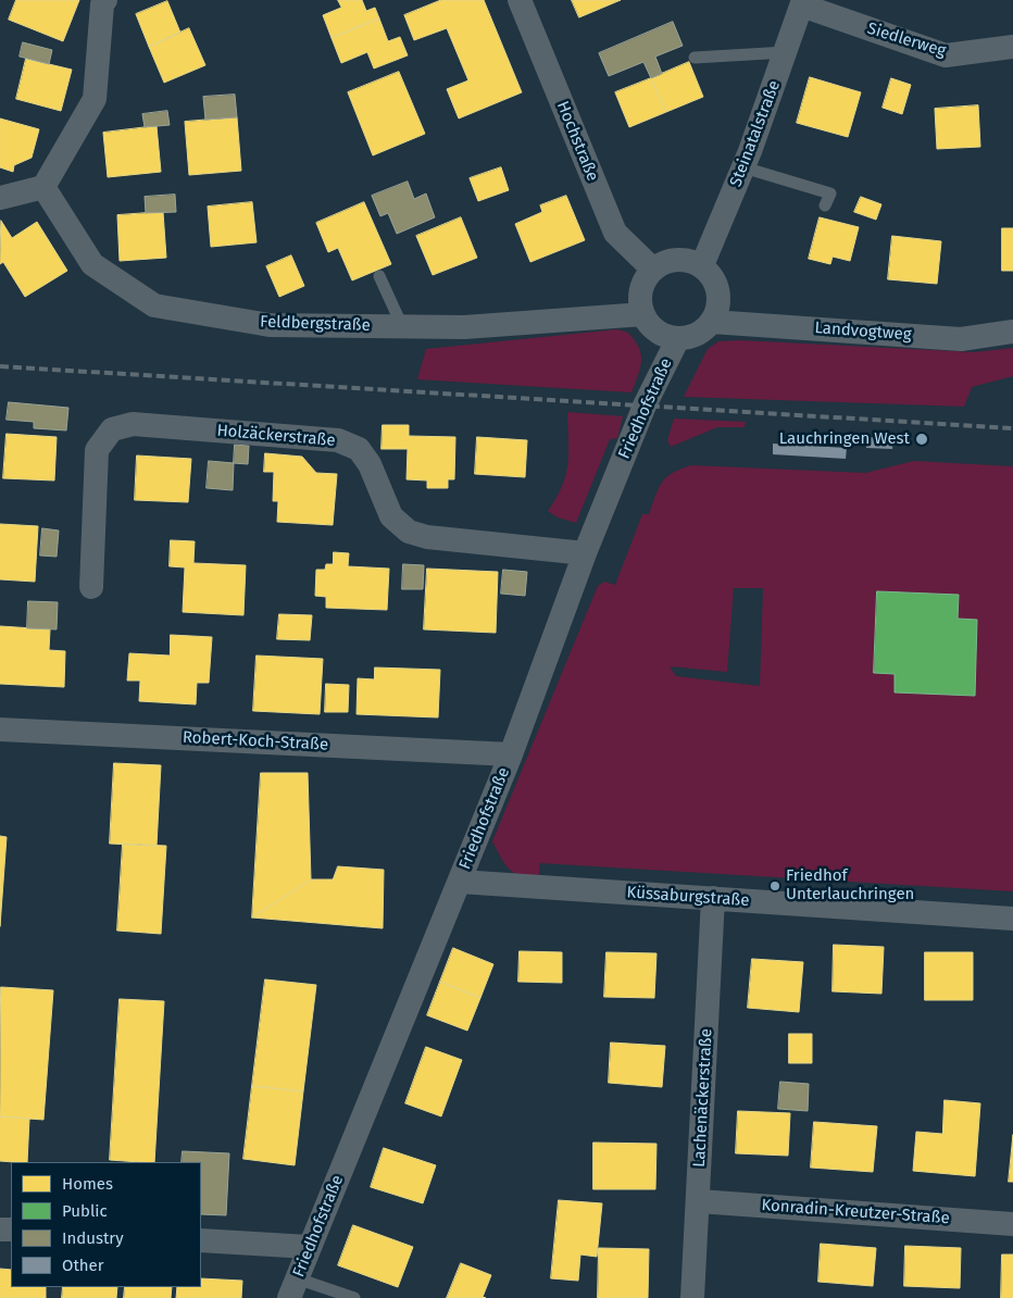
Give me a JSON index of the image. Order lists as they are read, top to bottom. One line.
{"streets":{"street":["Siedlerweg","Steinatalstraße","Hochstraße","Feldbergstraße","Landvogtweg","Friedhofstraße","Holzäckerstraße","Robert-Koch-Straße","Küssaburgstraße","Lachenäckerstraße","Konradin-Kreutzer-Straße"]},"crossings":[["Siedlerweg","Steinatalstraße"],["Steinatalstraße","Hochstraße"],["Steinatalstraße","Feldbergstraße"],["Steinatalstraße","Landvogtweg"],["Steinatalstraße","Friedhofstraße"],["Hochstraße","Feldbergstraße"],["Hochstraße","Landvogtweg"],["Hochstraße","Friedhofstraße"],["Feldbergstraße","Landvogtweg"],["Feldbergstraße","Friedhofstraße"],["Landvogtweg","Friedhofstraße"],["Friedhofstraße","Holzäckerstraße"],["Friedhofstraße","Robert-Koch-Straße"],["Friedhofstraße","Küssaburgstraße"],["Küssaburgstraße","Lachenäckerstraße"],["Lachenäckerstraße","Konradin-Kreutzer-Straße"]],"places":["Lauchringen West","Friedhof Unterlauchringen"],"legend":["Homes","Public","Industry","Other"]}
